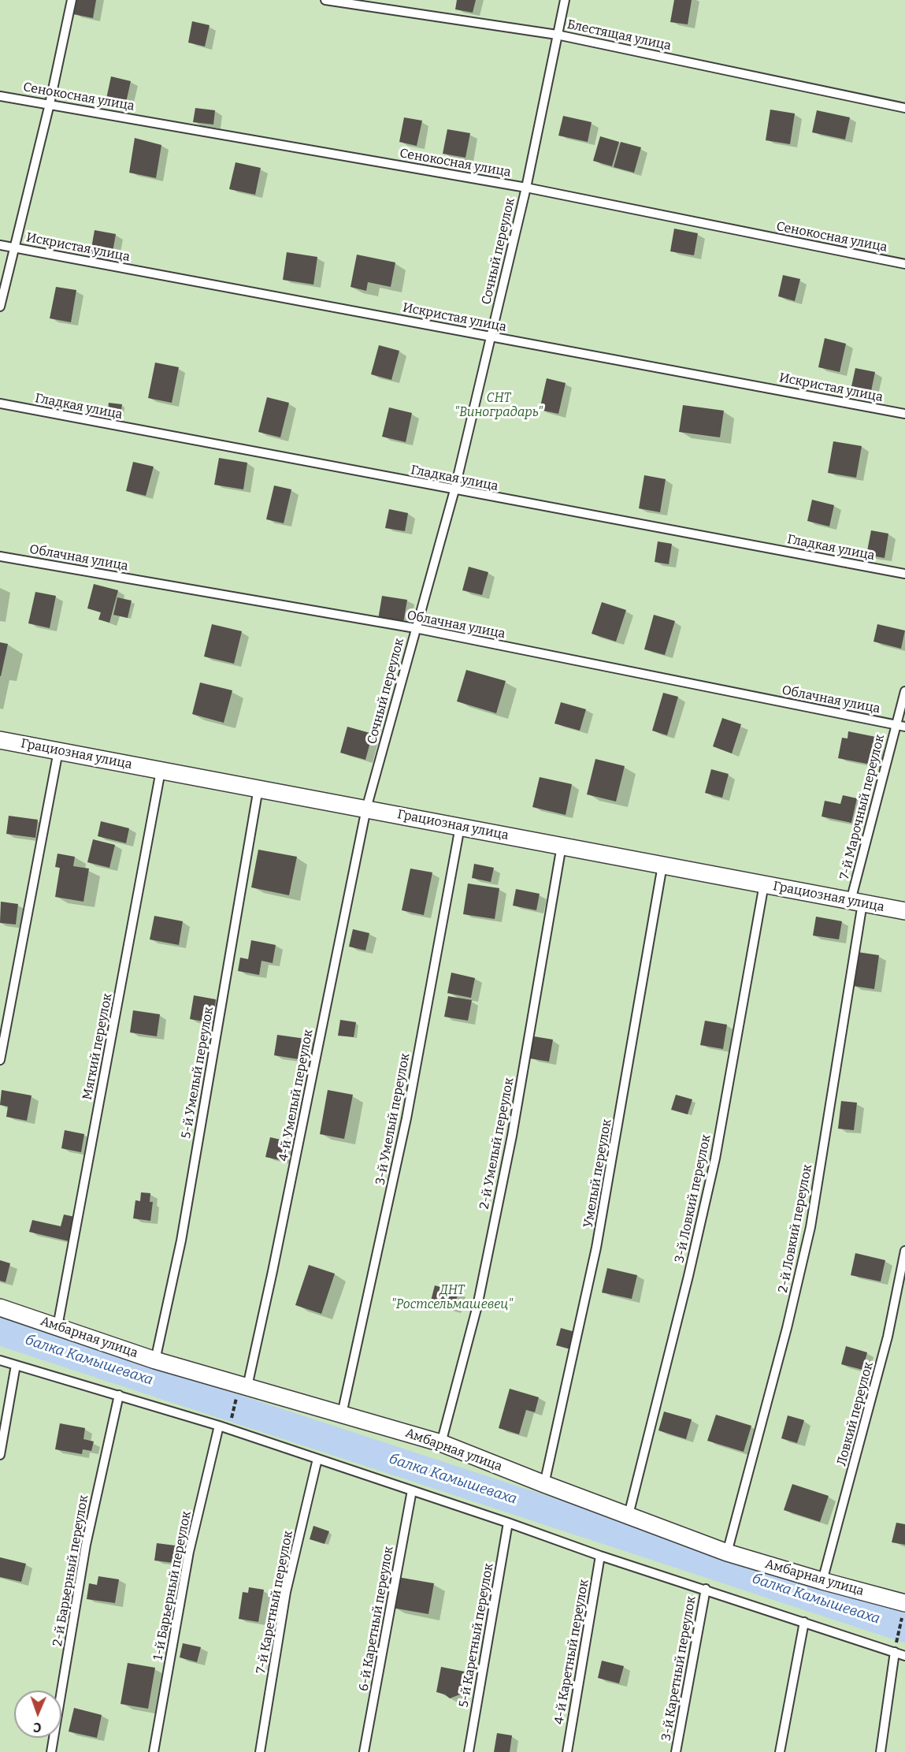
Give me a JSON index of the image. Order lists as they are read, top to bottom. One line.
{"streets":{"street":["Грациозная улица","Амбарная улица"],"lane":["Блестящая улица","Сенокосная улица","Искристая улица","Сочный переулок","Гладкая улица","Облачная улица","7-й Марочный переулок","Мягкий переулок","5-й Умелый переулок","4-й Умелый переулок","3-й Умелый переулок","2-й Умелый переулок","Умелый переулок","3-й Ловкий переулок","2-й Ловкий переулок","Ловкий переулок","2-й Барьерный переулок","1-й Барьерный переулок","7-й Каретный переулок","6-й Каретный переулок","5-й Каретный переулок","4-й Каретный переулок","3-й Каретный переулок"]},"crossings":[["Блестящая улица","Сочный переулок"],["Сенокосная улица","Сочный переулок"],["Искристая улица","Сочный переулок"],["Сочный переулок","Гладкая улица"],["Сочный переулок","Облачная улица"],["Сочный переулок","Грациозная улица"],["Сочный переулок","4-й Умелый переулок"],["Облачная улица","7-й Марочный переулок"],["Грациозная улица","7-й Марочный переулок"],["Грациозная улица","Мягкий переулок"],["Грациозная улица","5-й Умелый переулок"],["Грациозная улица","4-й Умелый переулок"],["Грациозная улица","3-й Умелый переулок"],["Грациозная улица","2-й Умелый переулок"],["Грациозная улица","Умелый переулок"],["Грациозная улица","3-й Ловкий переулок"],["Грациозная улица","2-й Ловкий переулок"],["7-й Марочный переулок","2-й Ловкий переулок"],["Мягкий переулок","Амбарная улица"],["5-й Умелый переулок","Амбарная улица"],["4-й Умелый переулок","Амбарная улица"],["3-й Умелый переулок","Амбарная улица"],["2-й Умелый переулок","Амбарная улица"],["Умелый переулок","Амбарная улица"],["3-й Ловкий переулок","Амбарная улица"],["2-й Ловкий переулок","Амбарная улица"],["Амбарная улица","Ловкий переулок"]],"water":["балка Камышеваха"],"parks":["СНТ \"Виноградарь\"","ДНТ \"Ростсельмашевец\""],"north":"bottom"}
